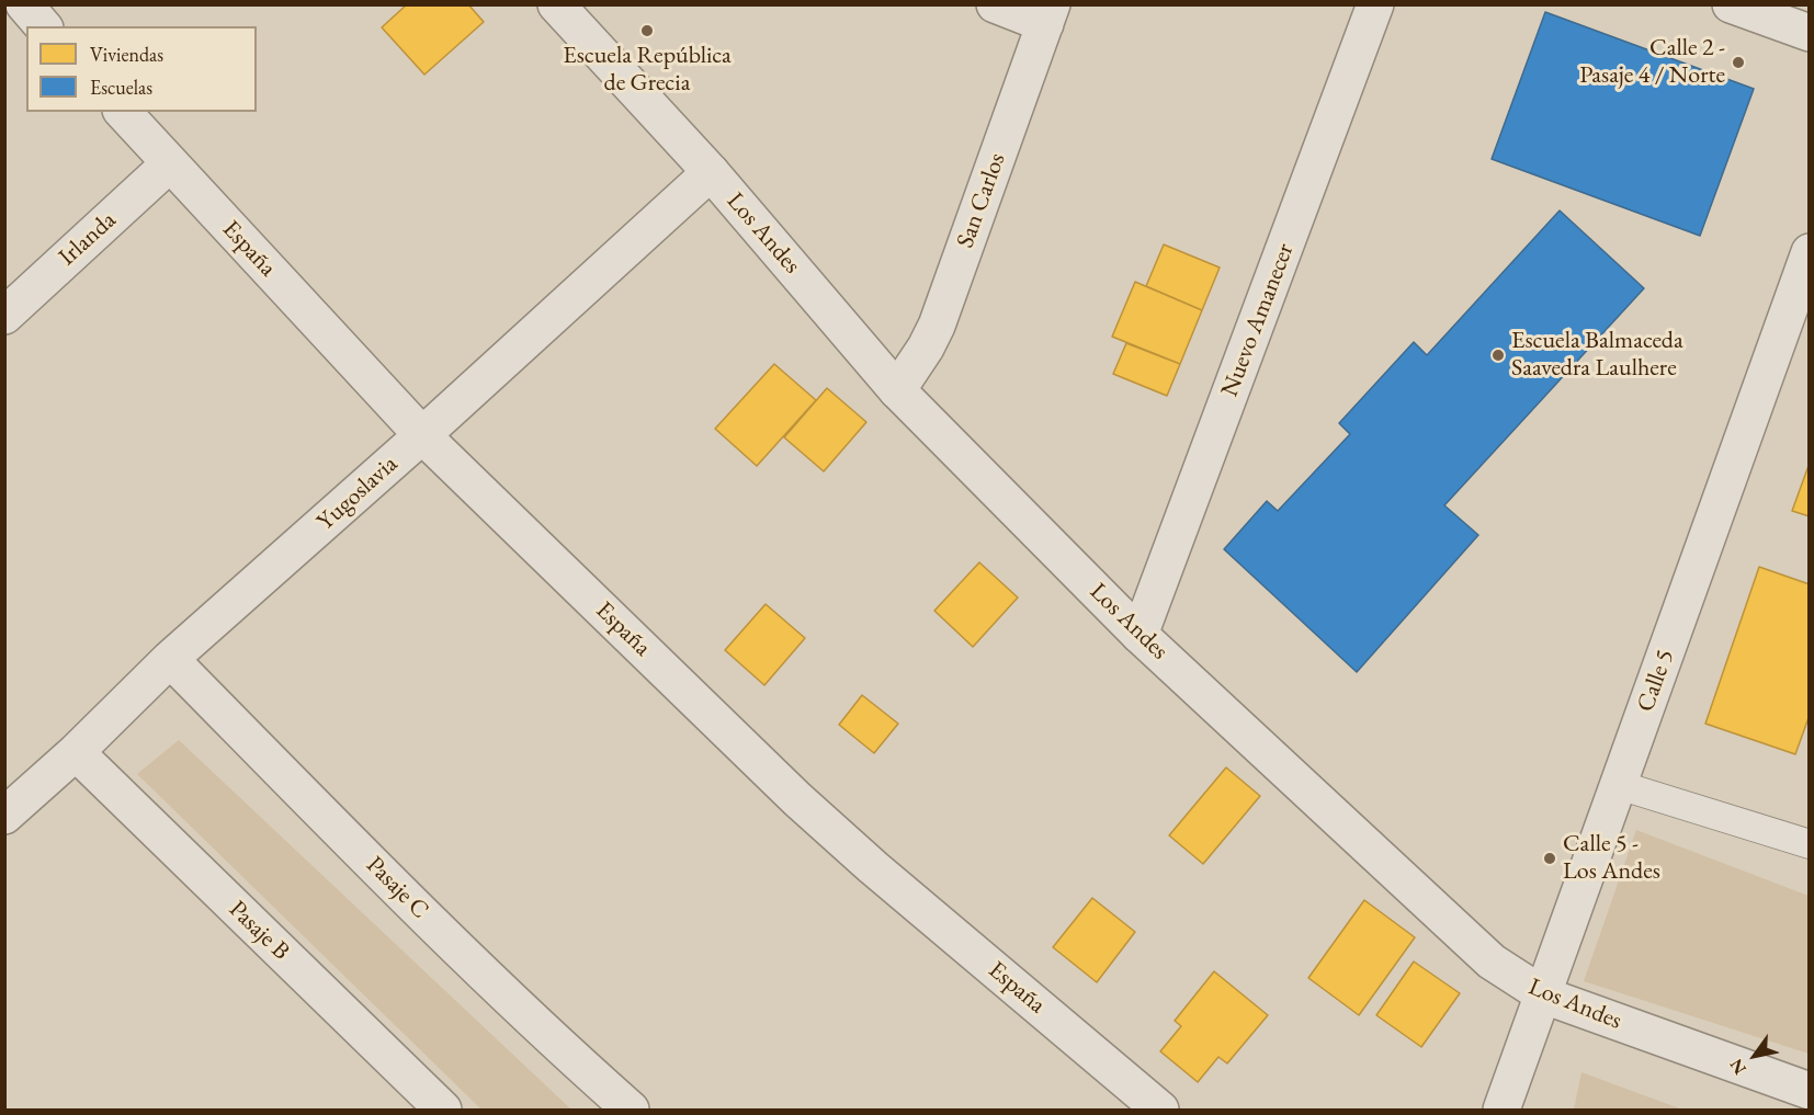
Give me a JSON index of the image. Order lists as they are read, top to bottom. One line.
{"streets":{"street":["San Carlos","Los Andes","Irlanda","España","Nuevo Amanecer","Yugoslavia","Calle 5","Pasaje C","Pasaje B"]},"crossings":[["San Carlos","Los Andes"],["Los Andes","Nuevo Amanecer"],["Los Andes","Yugoslavia"],["Los Andes","Calle 5"],["Irlanda","España"],["España","Yugoslavia"],["Yugoslavia","Pasaje C"],["Yugoslavia","Pasaje B"]],"places":["Escuela República de Grecia","Calle 2 - Pasaje 4 / Norte","Escuela Balmaceda Saavedra Laulhere","Calle 5 - Los Andes"],"legend":["Viviendas","Escuelas"],"north":"bottom left"}
